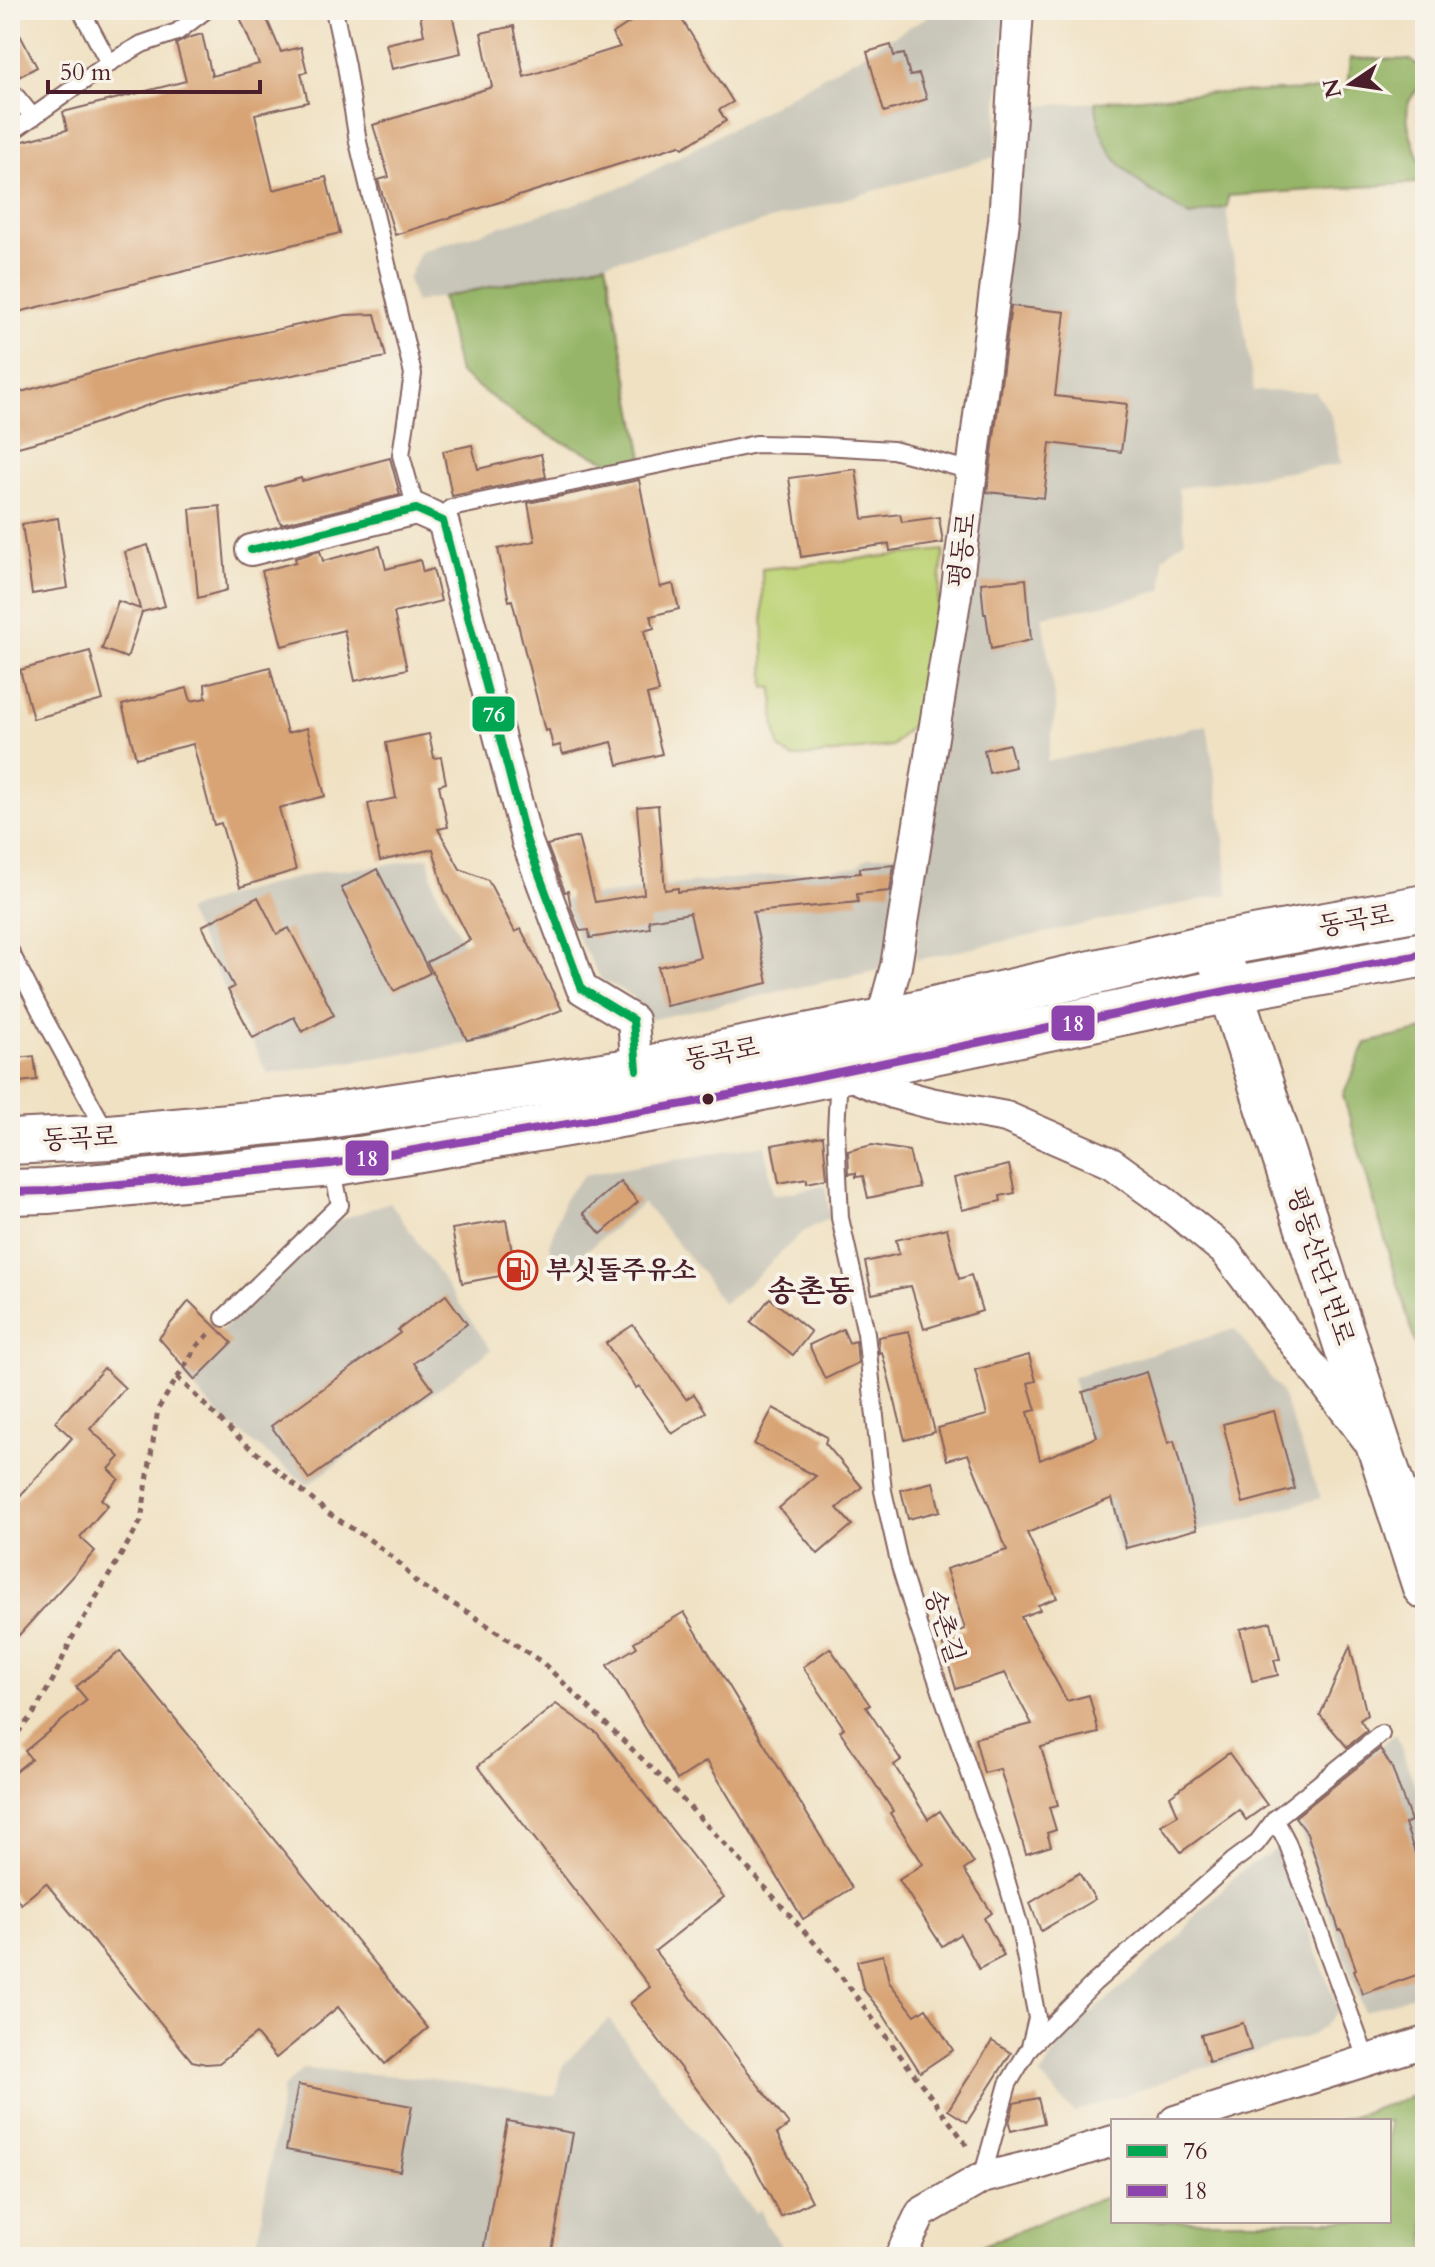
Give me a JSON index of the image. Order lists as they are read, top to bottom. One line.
{"streets":{"main road":["동곡로","평동산단1번로"],"street":["평동로"],"lane":["송촌길"]},"crossings":[["평동로","동곡로"],["평동로","송촌길"],["동곡로","평동산단1번로"],["동곡로","송촌길"]],"districts":["송촌동"],"places":{"fuel station":["부싯돌주유소"]},"lines":["transit line 76","transit line 18"],"legend":["76","18"],"scale_bar":"50 m","north":"left"}
